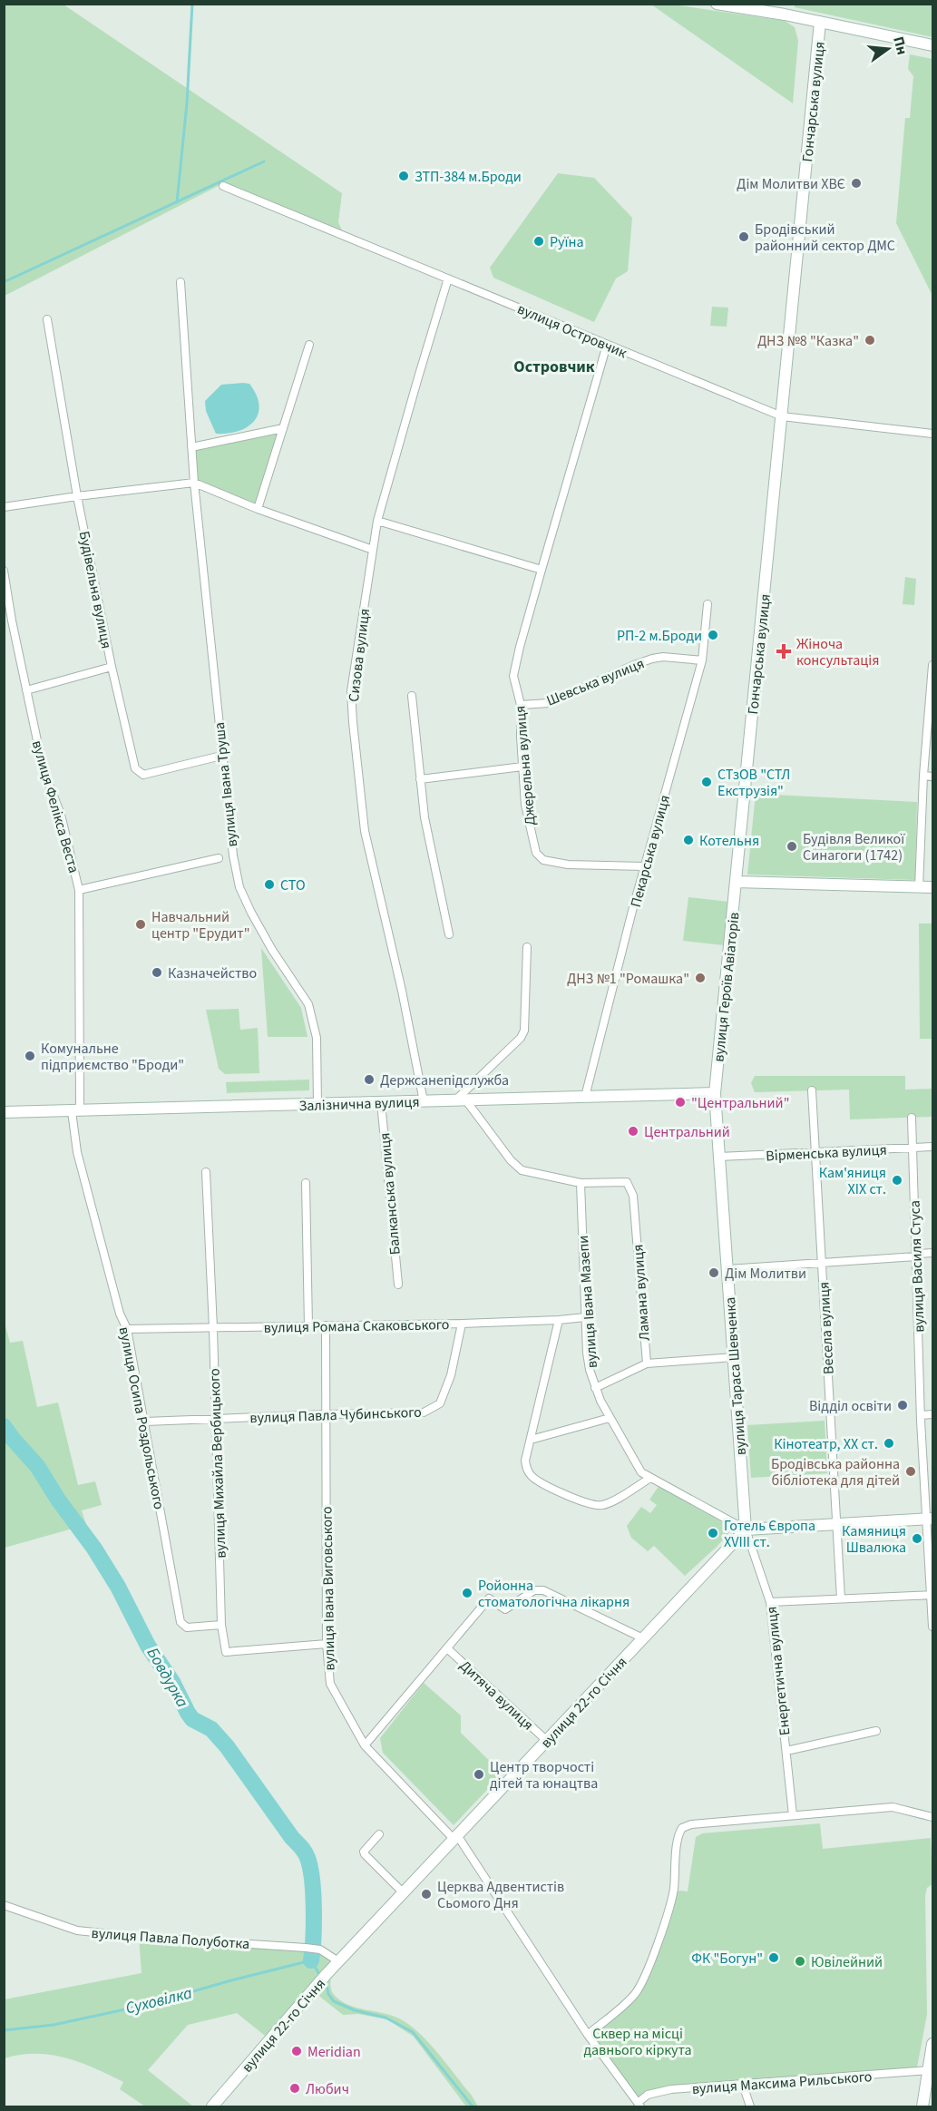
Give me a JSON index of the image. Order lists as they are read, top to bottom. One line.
{"streets":{"main road":["Гончарська вулиця","вулиця Героїв Авіаторів","Залізнична вулиця","вулиця Тараса Шевченка","вулиця 22-го Січня"],"street":["вулиця Островчик","Будівельна вулиця","Сизова вулиця","Шевська вулиця","Джерельна вулиця","вулиця Івана Труша","вулиця Фелікса Веста","Пекарська вулиця","Вірменська вулиця","Балканська вулиця","вулиця Василя Стуса","Ламана вулиця","вулиця Івана Мазепи","вулиця Романа Скаковського","Весела вулиця","вулиця Павла Чубинського","вулиця Осипа Роздольського","вулиця Михайла Вербицького","вулиця Івана Виговського","Енергетична вулиця","Дитяча вулиця","вулиця Павла Полуботка","вулиця Максима Рильського"]},"crossings":[["Гончарська вулиця","вулиця Островчик"],["Гончарська вулиця","вулиця Героїв Авіаторів"],["вулиця Островчик","Сизова вулиця"],["вулиця Островчик","Джерельна вулиця"],["Будівельна вулиця","вулиця Івана Труша"],["Сизова вулиця","Залізнична вулиця"],["Шевська вулиця","Джерельна вулиця"],["Шевська вулиця","Пекарська вулиця"],["Джерельна вулиця","Пекарська вулиця"],["вулиця Івана Труша","Залізнична вулиця"],["вулиця Фелікса Веста","Залізнична вулиця"],["вулиця Фелікса Веста","вулиця Осипа Роздольського"],["Пекарська вулиця","Залізнична вулиця"],["вулиця Героїв Авіаторів","Залізнична вулиця"],["вулиця Героїв Авіаторів","вулиця Тараса Шевченка"],["Залізнична вулиця","Балканська вулиця"],["Залізнична вулиця","вулиця Тараса Шевченка"],["Залізнична вулиця","вулиця Осипа Роздольського"],["Вірменська вулиця","вулиця Василя Стуса"],["Вірменська вулиця","Весела вулиця"],["Вірменська вулиця","вулиця Тараса Шевченка"],["Ламана вулиця","вулиця Івана Мазепи"],["Ламана вулиця","вулиця Тараса Шевченка"],["вулиця Івана Мазепи","вулиця Романа Скаковського"],["вулиця Івана Мазепи","вулиця Тараса Шевченка"],["вулиця Івана Мазепи","Енергетична вулиця"],["вулиця Івана Мазепи","вулиця 22-го Січня"],["вулиця Романа Скаковського","вулиця Павла Чубинського"],["вулиця Романа Скаковського","вулиця Осипа Роздольського"],["вулиця Романа Скаковського","вулиця Михайла Вербицького"],["вулиця Романа Скаковського","вулиця Івана Виговського"],["вулиця Тараса Шевченка","Енергетична вулиця"],["вулиця Тараса Шевченка","вулиця 22-го Січня"],["вулиця Павла Чубинського","вулиця Осипа Роздольського"],["вулиця Павла Чубинського","вулиця Михайла Вербицького"],["вулиця Павла Чубинського","вулиця Івана Виговського"],["вулиця Осипа Роздольського","вулиця Михайла Вербицького"],["вулиця Михайла Вербицького","вулиця Івана Виговського"],["вулиця Івана Виговського","Дитяча вулиця"],["вулиця Івана Виговського","вулиця 22-го Січня"],["вулиця Івана Виговського","вулиця Максима Рильського"],["Енергетична вулиця","вулиця 22-го Січня"],["Дитяча вулиця","вулиця 22-го Січня"],["вулиця 22-го Січня","вулиця Павла Полуботка"]],"districts":["Островчик"],"water":["Бовдурка","Суховілка"],"parks":["Сквер на місці давнього кіркута"],"places":{"other":["ЗТП-384 м.Броди","Дім Молитви ХВЄ","Бродівський районний сектор ДМС","Руїна","ДНЗ №8 \"Казка\"","РП-2 м.Броди","СТзОВ \"СТЛ Екструзія\"","Котельня","Будівля Великої Синагоги (1742)","СТО","Навчальний центр \"Ерудит\"","Казначейство","ДНЗ №1 \"Ромашка\"","Комунальне підприємство \"Броди\"","Держсанепідслужба","\"Центральний\"","Центральний","Кам'яниця XIX ст.","Дім Молитви","Відділ освіти","Кінотеатр, XX ст.","Бродівська районна бібліотека для дітей","Готель Європа XVIII ст.","Камяниця Швалюка","Ройонна стоматологічна лікарня","Центр творчості дітей та юнацтва","Церква Адвентистів Сьомого Дня","ФК \"Богун\"","Ювілейний","Meridian","Любич"],"health":["Жіноча консультація"]},"north":"right"}
